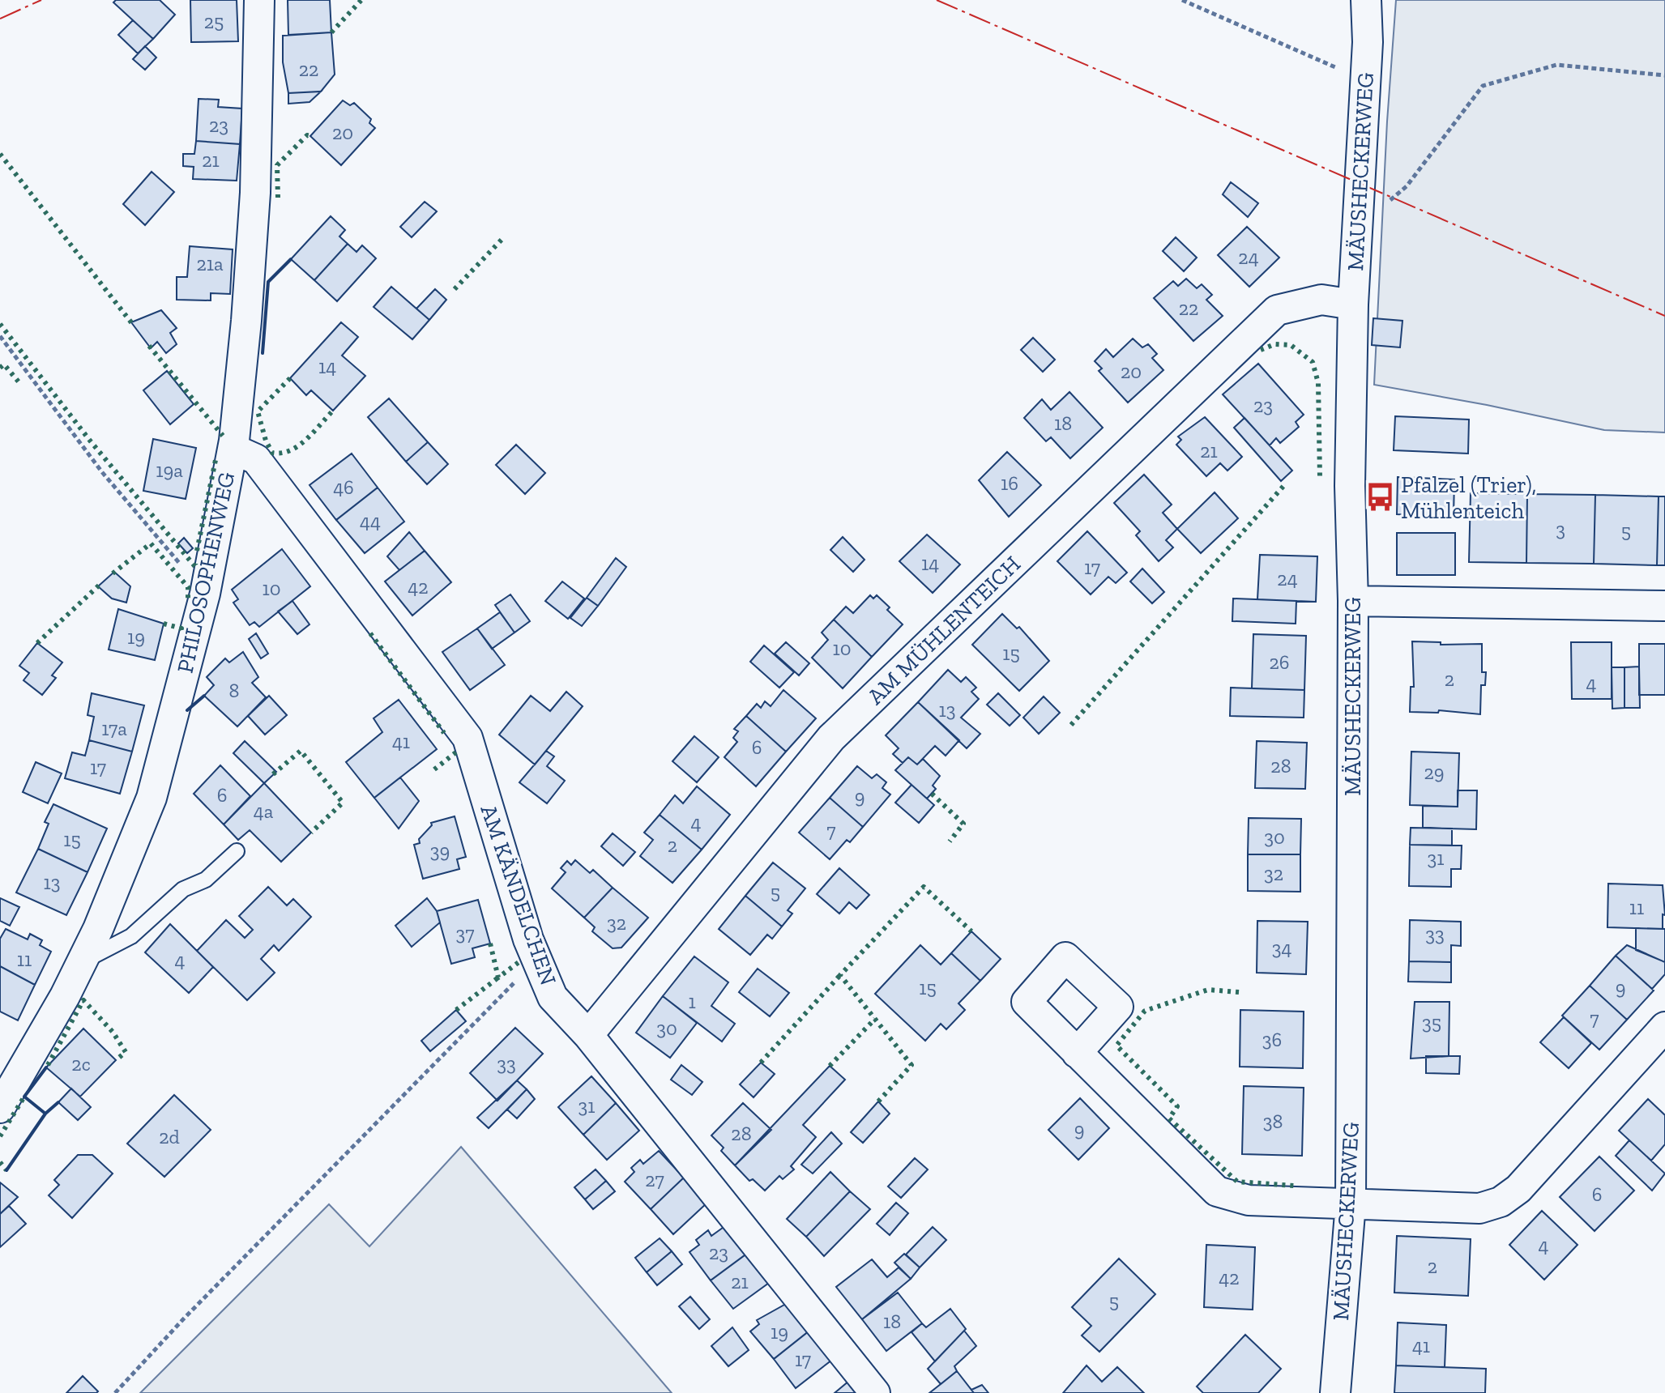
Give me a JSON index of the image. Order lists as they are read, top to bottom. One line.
{"streets":{"street":["MÄUSHECKERWEG","PHILOSOPHENWEG","AM MÜHLENTEICH","AM KÄNDELCHEN"]},"crossings":[["MÄUSHECKERWEG","AM MÜHLENTEICH"],["PHILOSOPHENWEG","AM KÄNDELCHEN"],["AM MÜHLENTEICH","AM KÄNDELCHEN"]],"places":{"bus stop":["Pfalzel (Trier), Mühlenteich"]},"house_numbers":["25","22","23","20","21","24","21a","22","14","20","23","18","21","19a","16","46","44","3","5","14","17","24","42","10","19","10","15","26","2","4","8","13","17a","41","6","28","17","29","6","9","4a","4","7","30","15","2","39","31","32","13","5","11","32","37","33","34","11","4","15","9","1","7","35","30","36","2c","33","31","38","9","28","2d","27","6","4","23","2","42","21","5","18","19","41","17"]}
